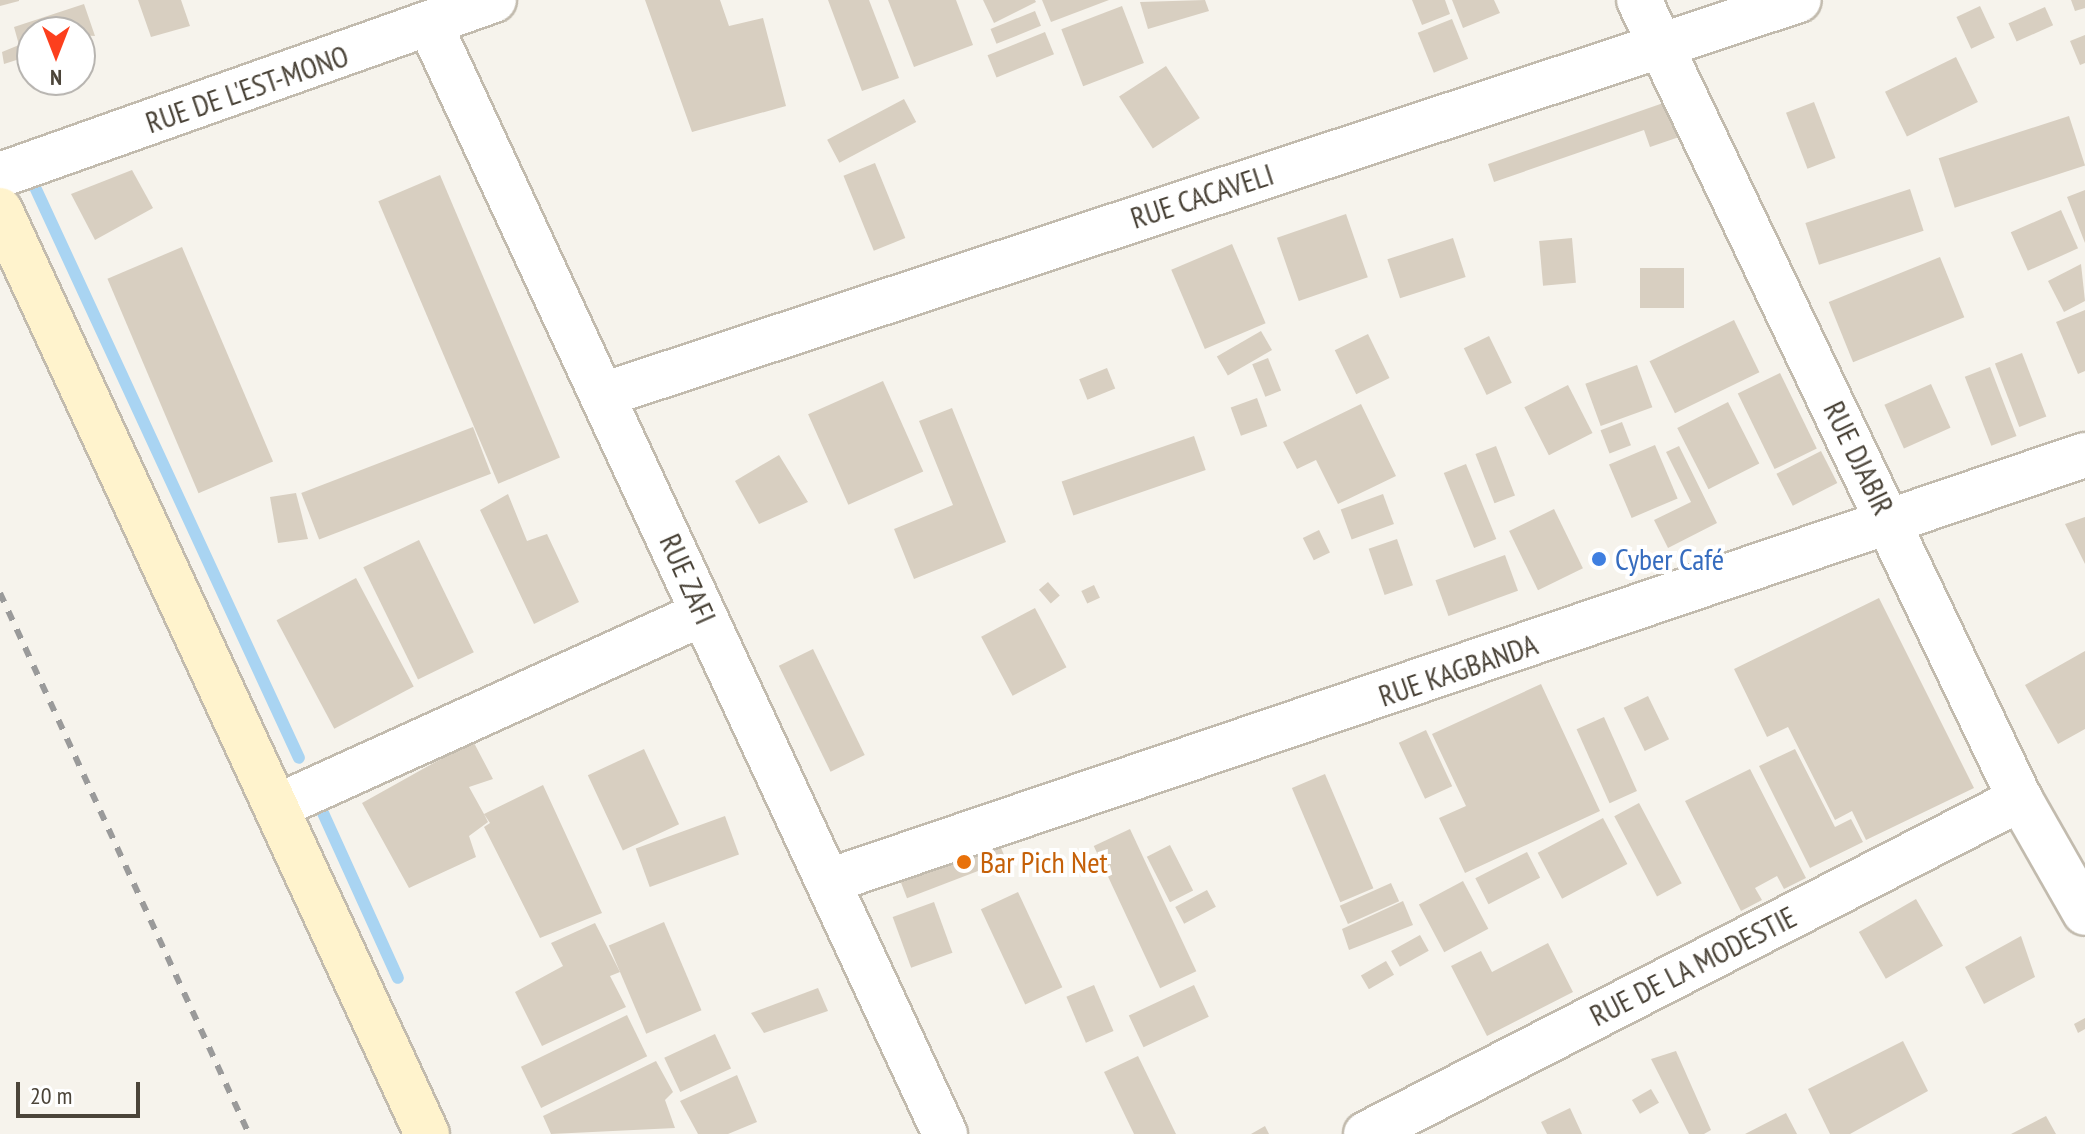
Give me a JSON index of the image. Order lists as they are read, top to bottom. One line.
{"streets":{"street":["RUE DE L'EST-MONO","RUE CACAVELI","RUE DJABIR","RUE ZAFI","RUE KAGBANDA","RUE DE LA MODESTIE"]},"crossings":[["RUE DE L'EST-MONO","RUE ZAFI"],["RUE CACAVELI","RUE DJABIR"],["RUE CACAVELI","RUE ZAFI"],["RUE DJABIR","RUE KAGBANDA"],["RUE DJABIR","RUE DE LA MODESTIE"],["RUE ZAFI","RUE KAGBANDA"]],"places":["Cyber Café","Bar Pich Net"],"scale_bar":"20 m","north":"bottom"}
